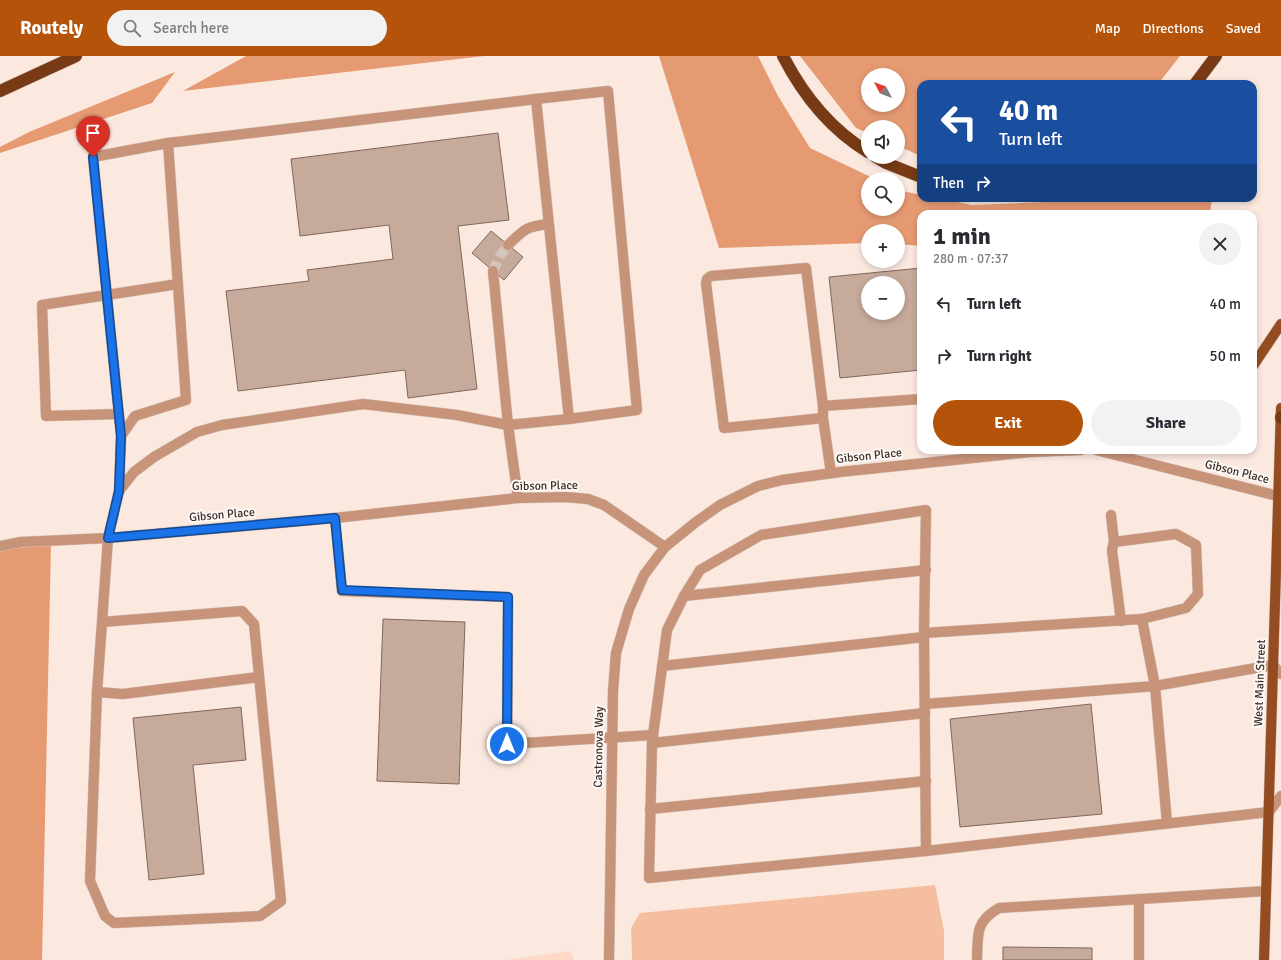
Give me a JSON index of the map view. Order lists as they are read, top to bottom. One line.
{"streets":{"main road":["West Main Street"],"street":["Gibson Place","Castronova Way"]},"crossings":[["Gibson Place","West Main Street"],["Gibson Place","Castronova Way"]],"north":"top left","page":{"header":"Routely","search":"Search here","nav":["Map","Directions","Saved"],"map_buttons":["+","−"],"turn":["40 m","Turn left"],"then":"Then","heading":["1 min","280 m · 07:37"],"list":[{"name":"Turn left","value":"40 m"},{"name":"Turn right","value":"50 m"}],"buttons":["Exit","Share"]}}
